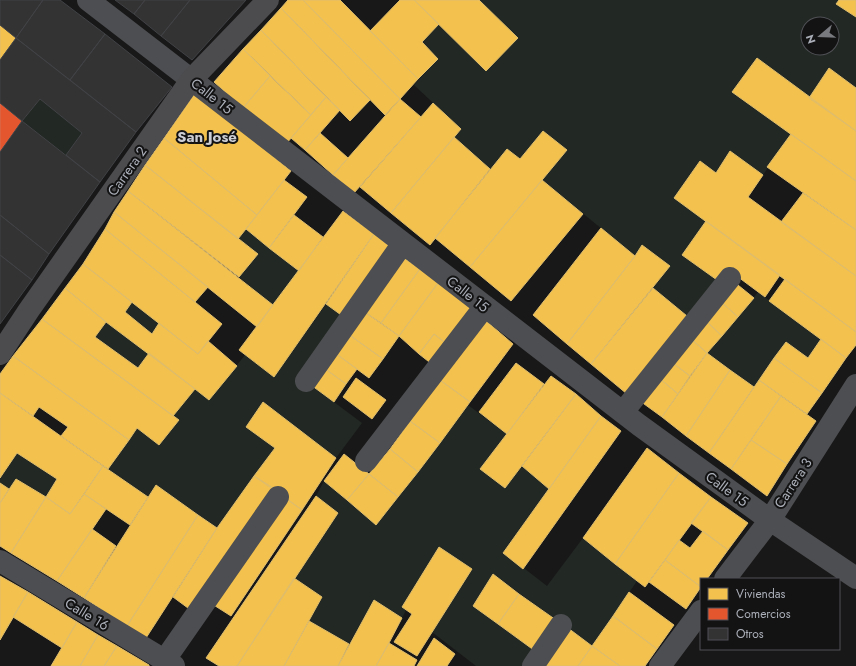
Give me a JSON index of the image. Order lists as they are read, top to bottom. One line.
{"streets":{"main road":["Carrera 2"],"street":["Calle 15","Carrera 3","Calle 16"]},"crossings":[["Calle 15","Carrera 2"],["Calle 15","Carrera 3"]],"districts":["San José"],"legend":["Viviendas","Comercios","Otros"],"north":"left"}
